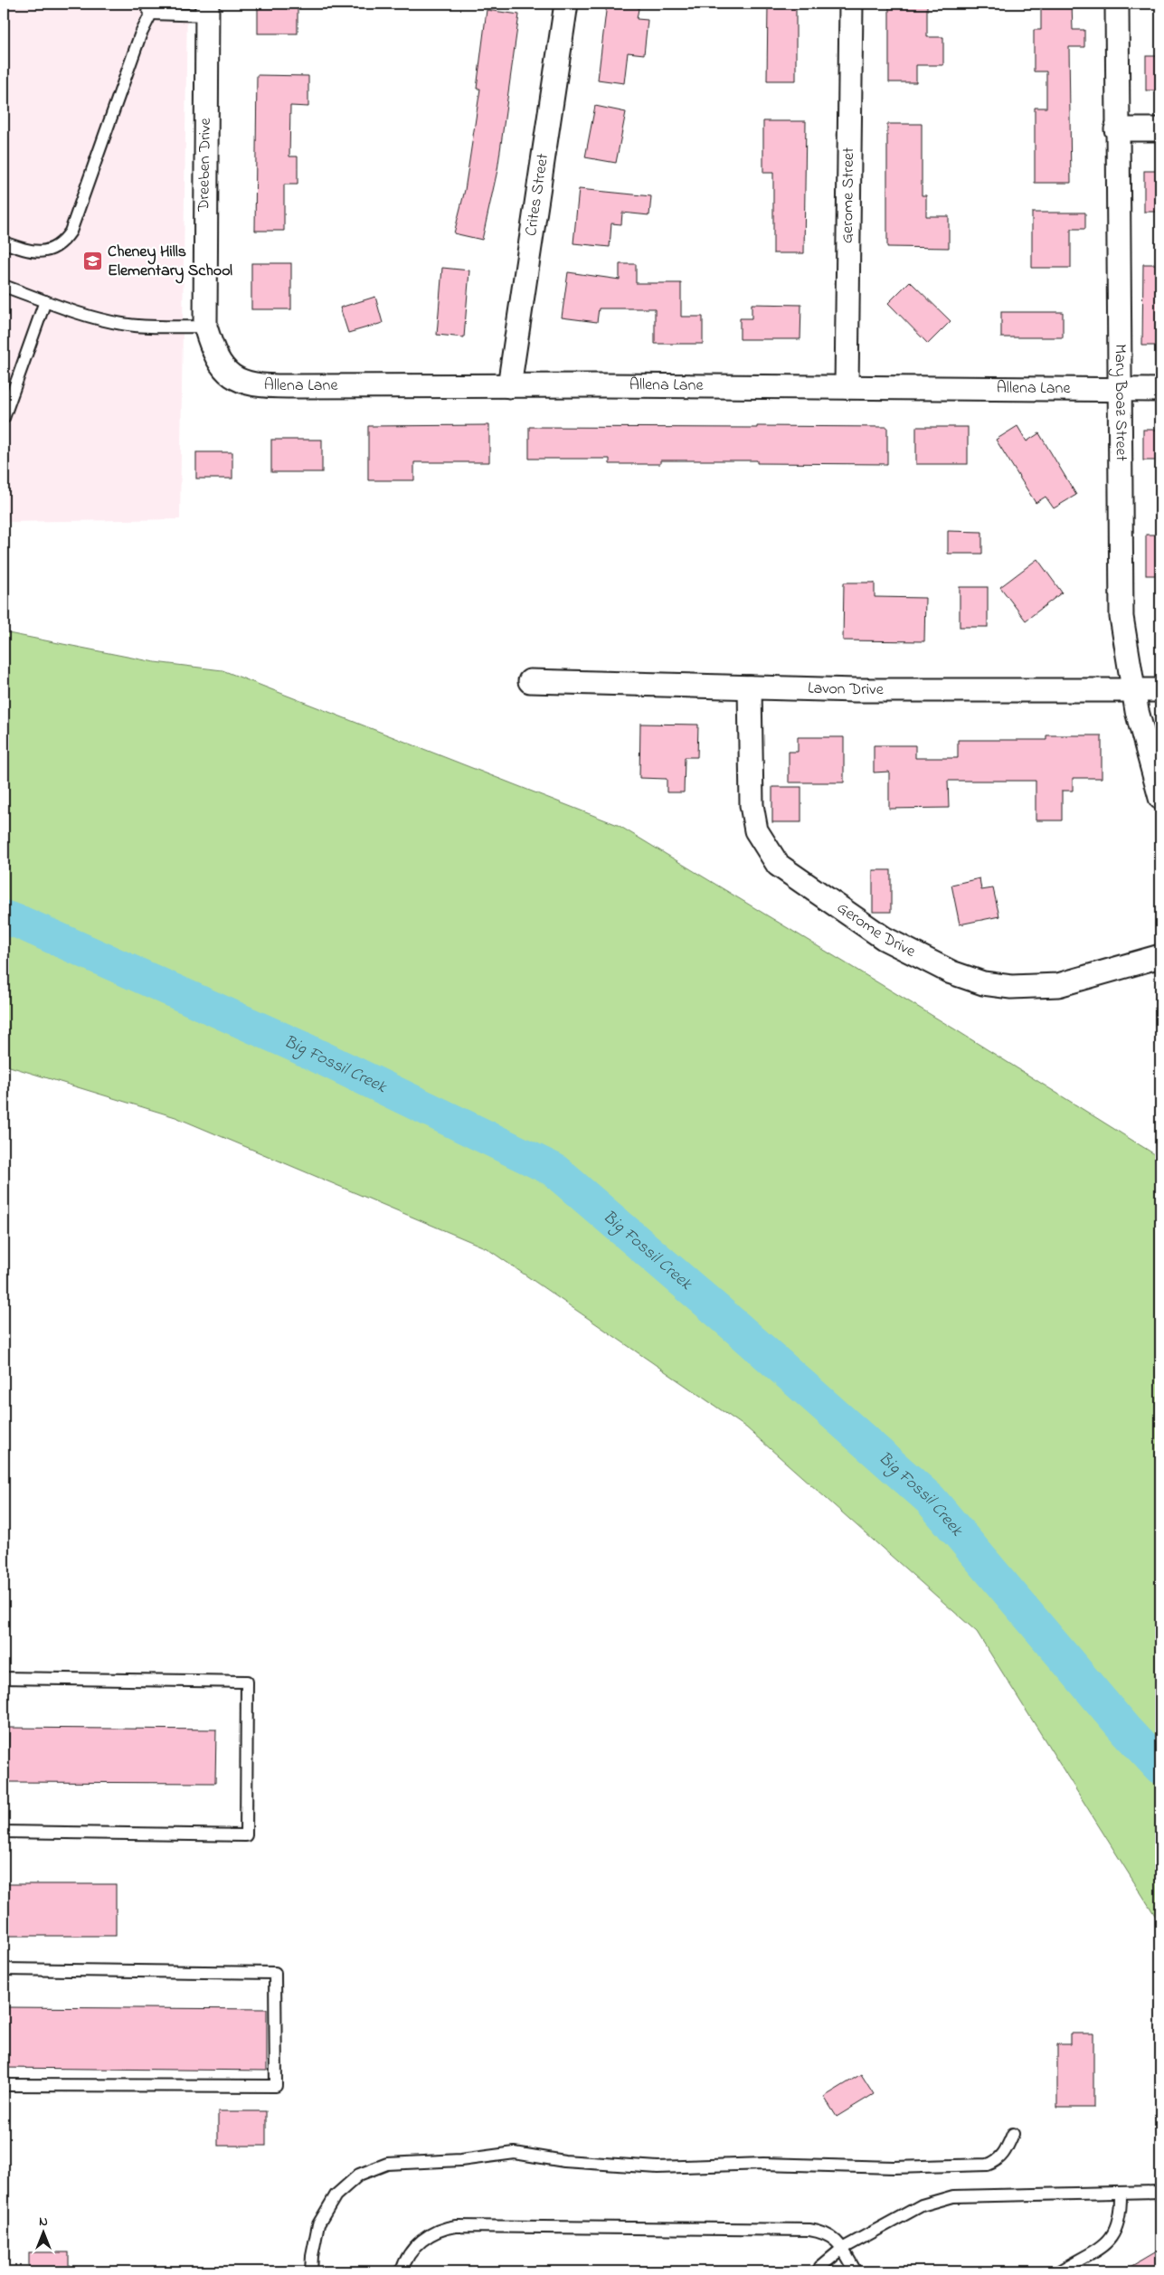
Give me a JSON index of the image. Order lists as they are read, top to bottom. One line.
{"streets":{"street":["Dreeben Drive","Crites Street","Gerome Street","Allena Lane","Mary Boaz Street","Lavon Drive","Gerome Drive"]},"crossings":[["Dreeben Drive","Allena Lane"],["Crites Street","Allena Lane"],["Gerome Street","Allena Lane"],["Allena Lane","Mary Boaz Street"],["Mary Boaz Street","Lavon Drive"],["Lavon Drive","Gerome Drive"]],"water":["Big Fossil Creek"],"places":{"school or university":["Cheney Hills Elementary School"]},"north":"top"}
